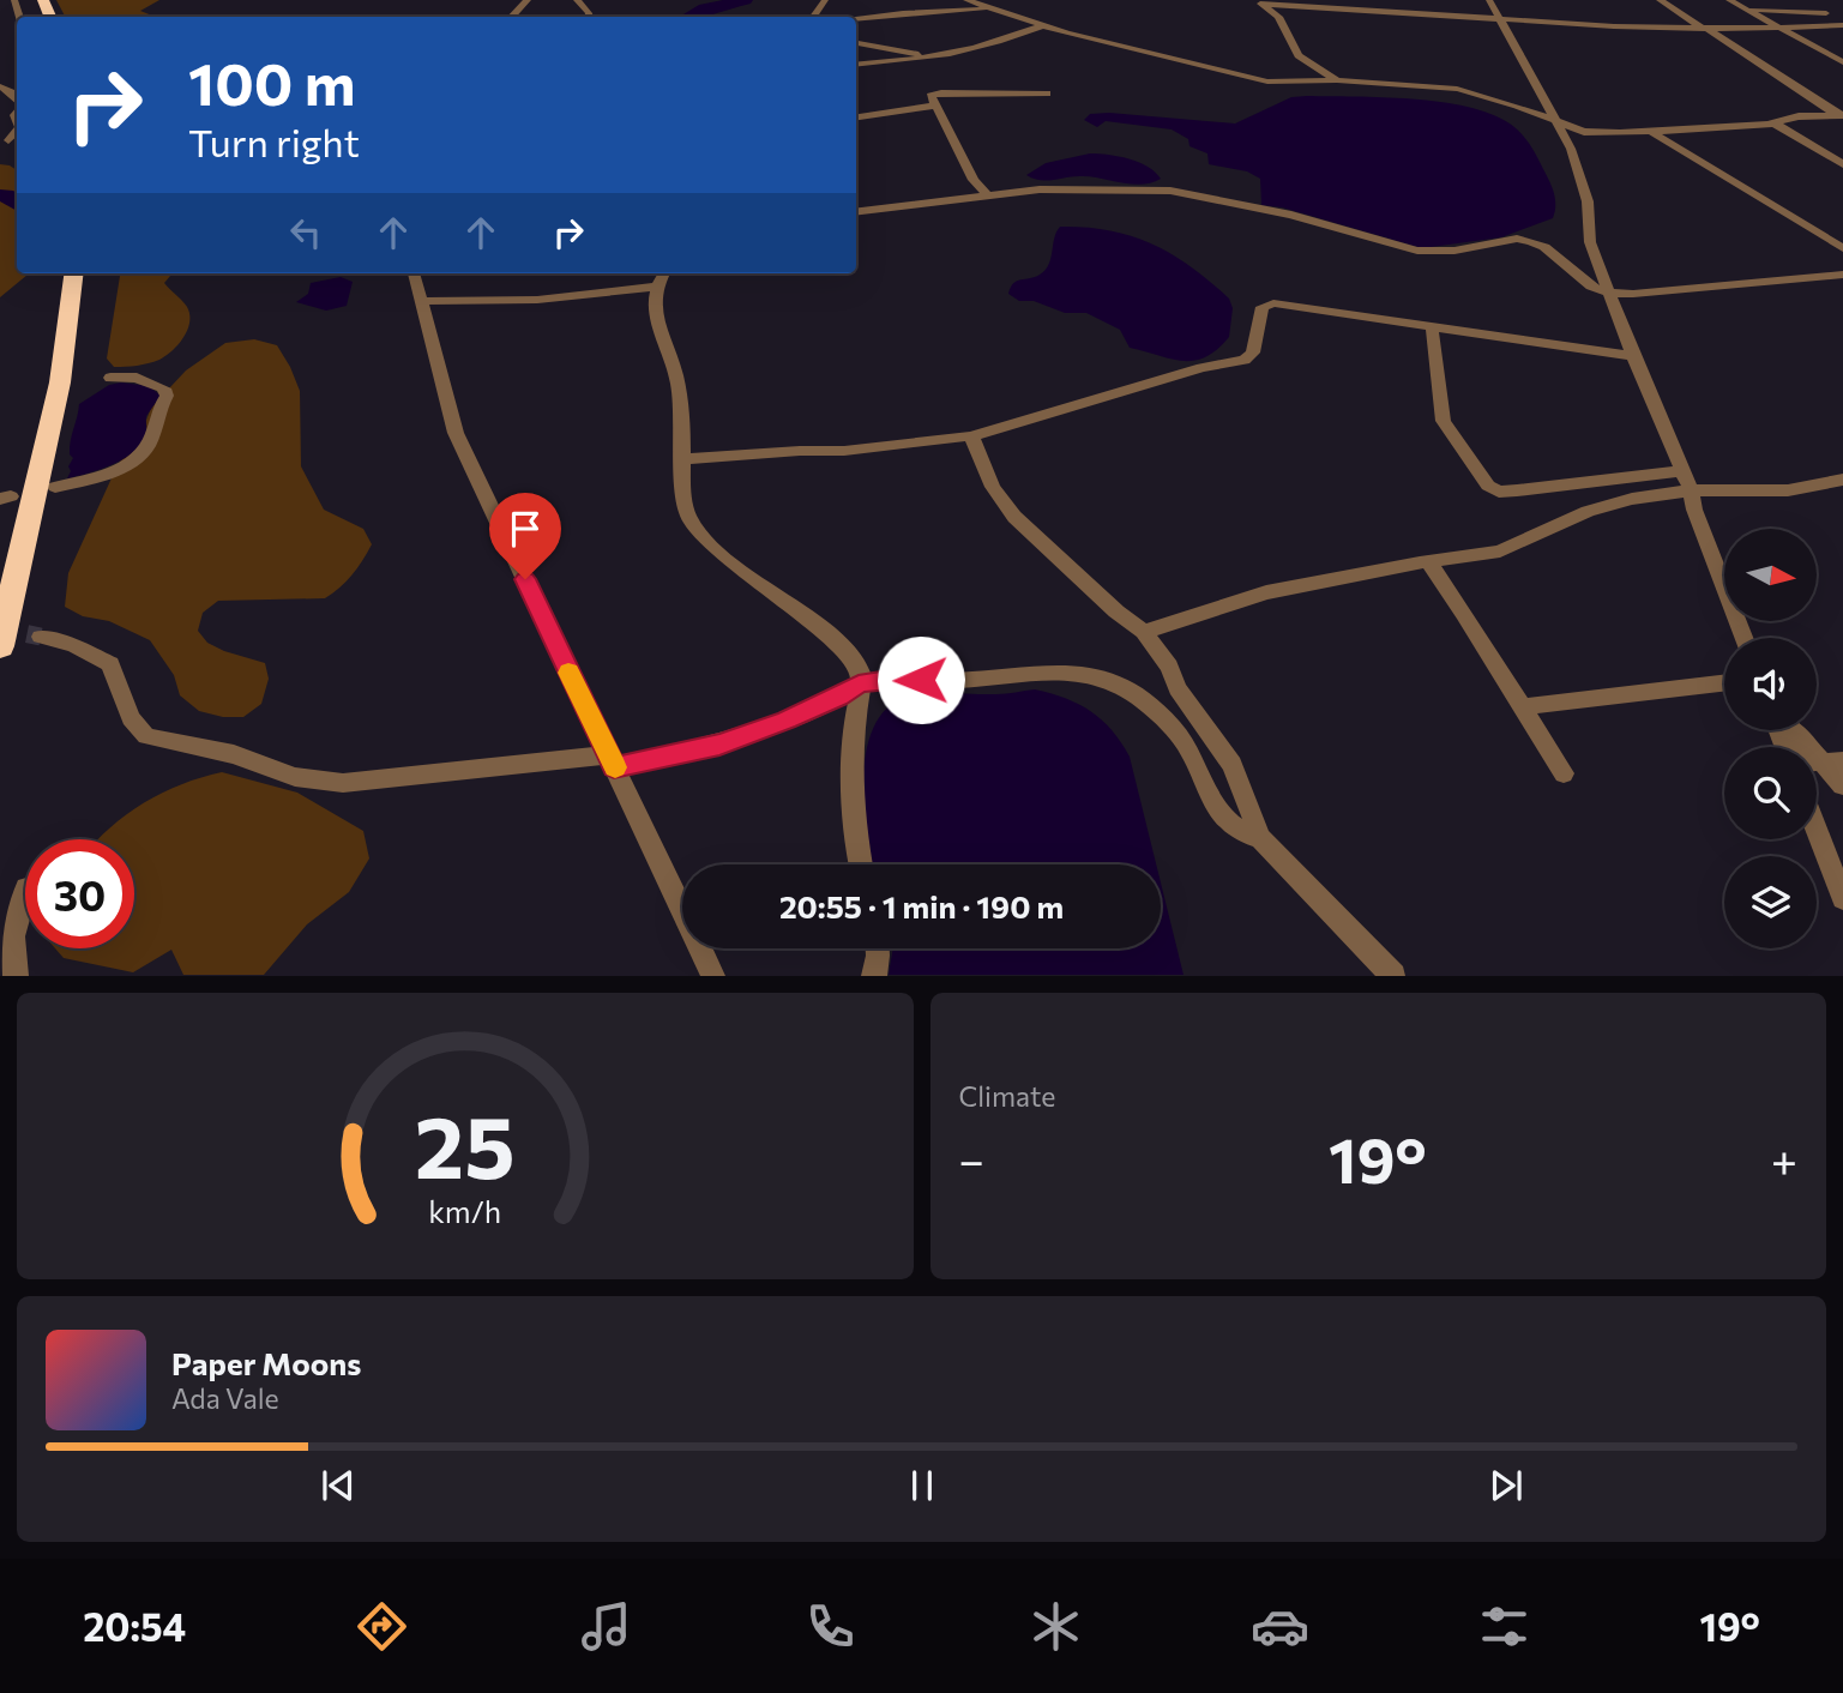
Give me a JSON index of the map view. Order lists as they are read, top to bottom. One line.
{"north":"right","page":{"turn":["100 m","Turn right"],"limit":"30","trip":"20:55 · 1 min · 190 m","tile":"Climate","heat":["−","19°","+"],"song":["Paper Moons","Ada Vale"],"tabs":["20:54","19°"],"gauge":["25","km/h"]}}
